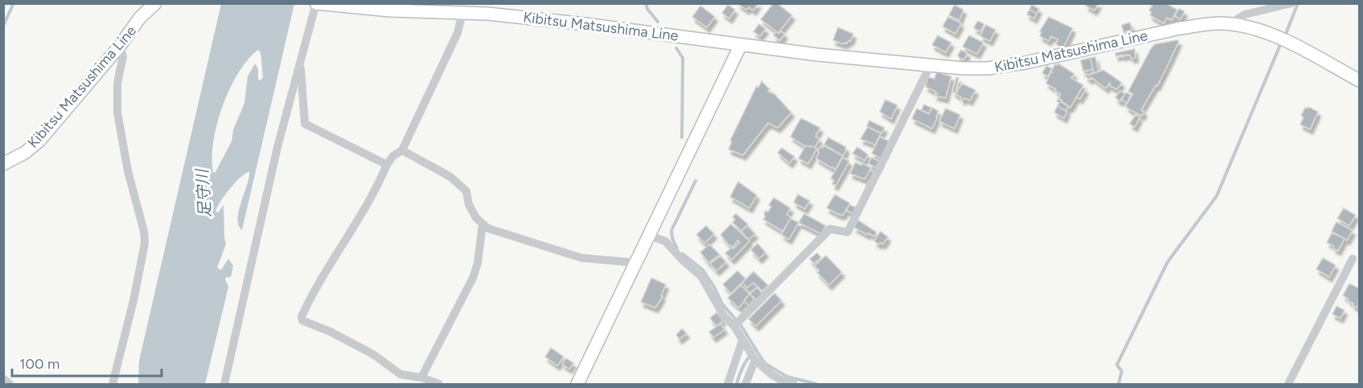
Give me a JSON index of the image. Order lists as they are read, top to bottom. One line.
{"streets":{"main road":["Kibitsu Matsushima Line"]},"water":["足守川"],"scale_bar":"100 m"}
